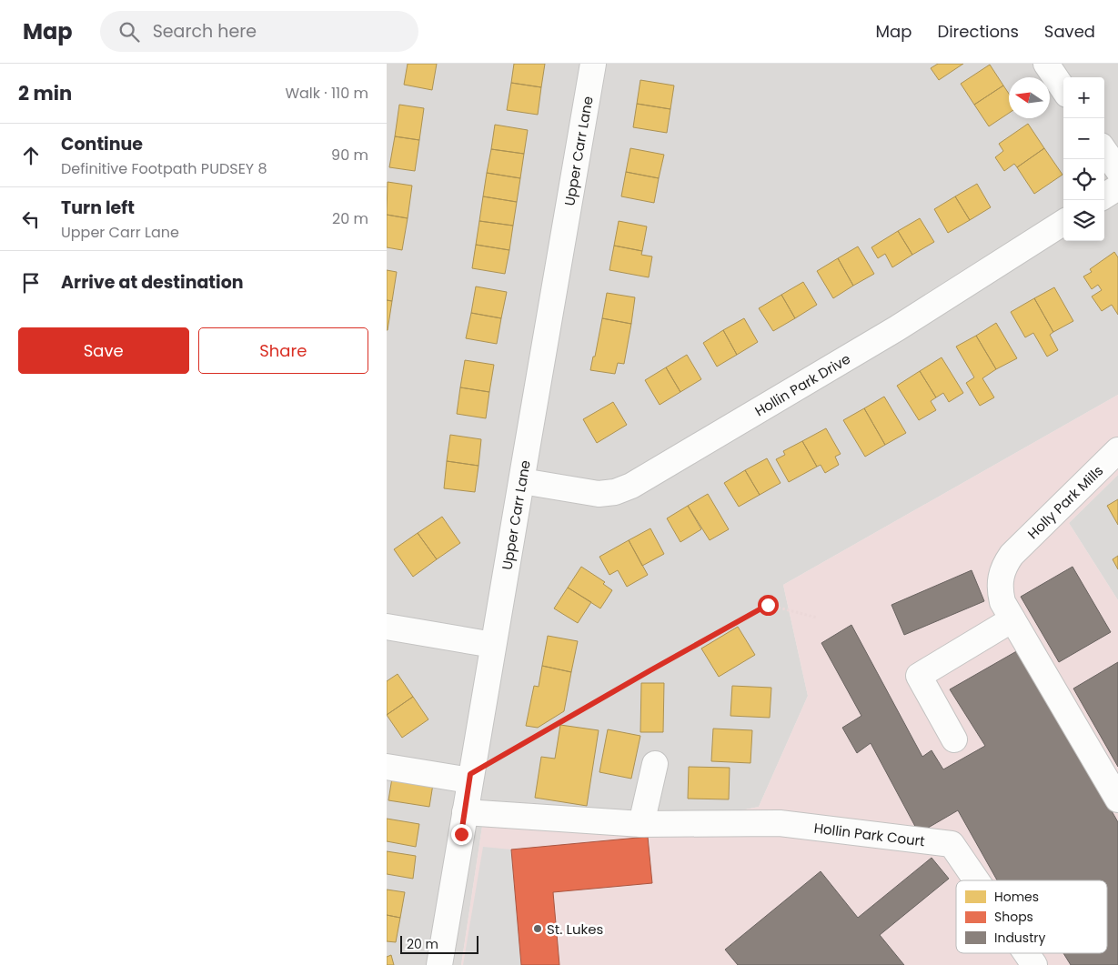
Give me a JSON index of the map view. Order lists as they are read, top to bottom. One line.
{"streets":{"street":["Upper Carr Lane","Hollin Park Drive","Holly Park Mills","Hollin Park Court"]},"crossings":[["Upper Carr Lane","Hollin Park Drive"],["Upper Carr Lane","Hollin Park Court"]],"places":["St. Lukes"],"legend":["Homes","Shops","Industry"],"scale_bar":"20 m","north":"left","page":{"header":"Map","search":"Search here","nav":["Map","Directions","Saved"],"heading":["2 min","Walk · 110 m"],"map_buttons":["+","−"],"list":[["Continue","Definitive Footpath PUDSEY 8","90 m"],["Turn left","Upper Carr Lane","20 m"],"Arrive at destination"],"buttons":["Save","Share"],"scale":"20 m"}}
